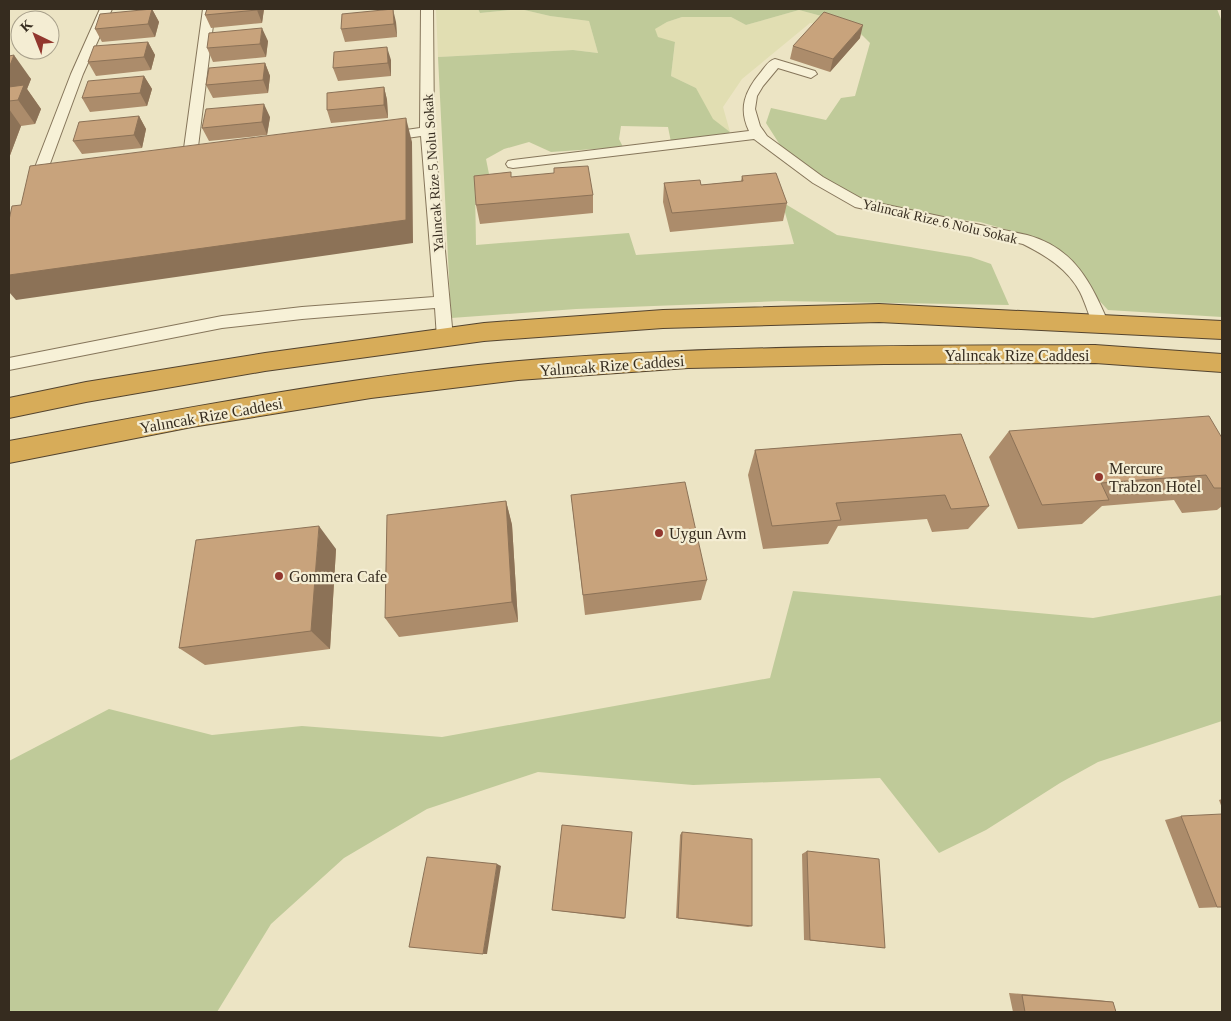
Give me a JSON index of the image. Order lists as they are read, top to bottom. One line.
{"streets":{"highway":["Yalıncak Rize Caddesi"],"lane":["Yalıncak Rize 5 Nolu Sokak","Yalıncak Rize 6 Nolu Sokak"]},"crossings":[["Yalıncak Rize 5 Nolu Sokak","Yalıncak Rize Caddesi"],["Yalıncak Rize 6 Nolu Sokak","Yalıncak Rize Caddesi"]],"places":["Mercure Trabzon Hotel","Uygun Avm","Gommera Cafe"],"north":"top left"}
